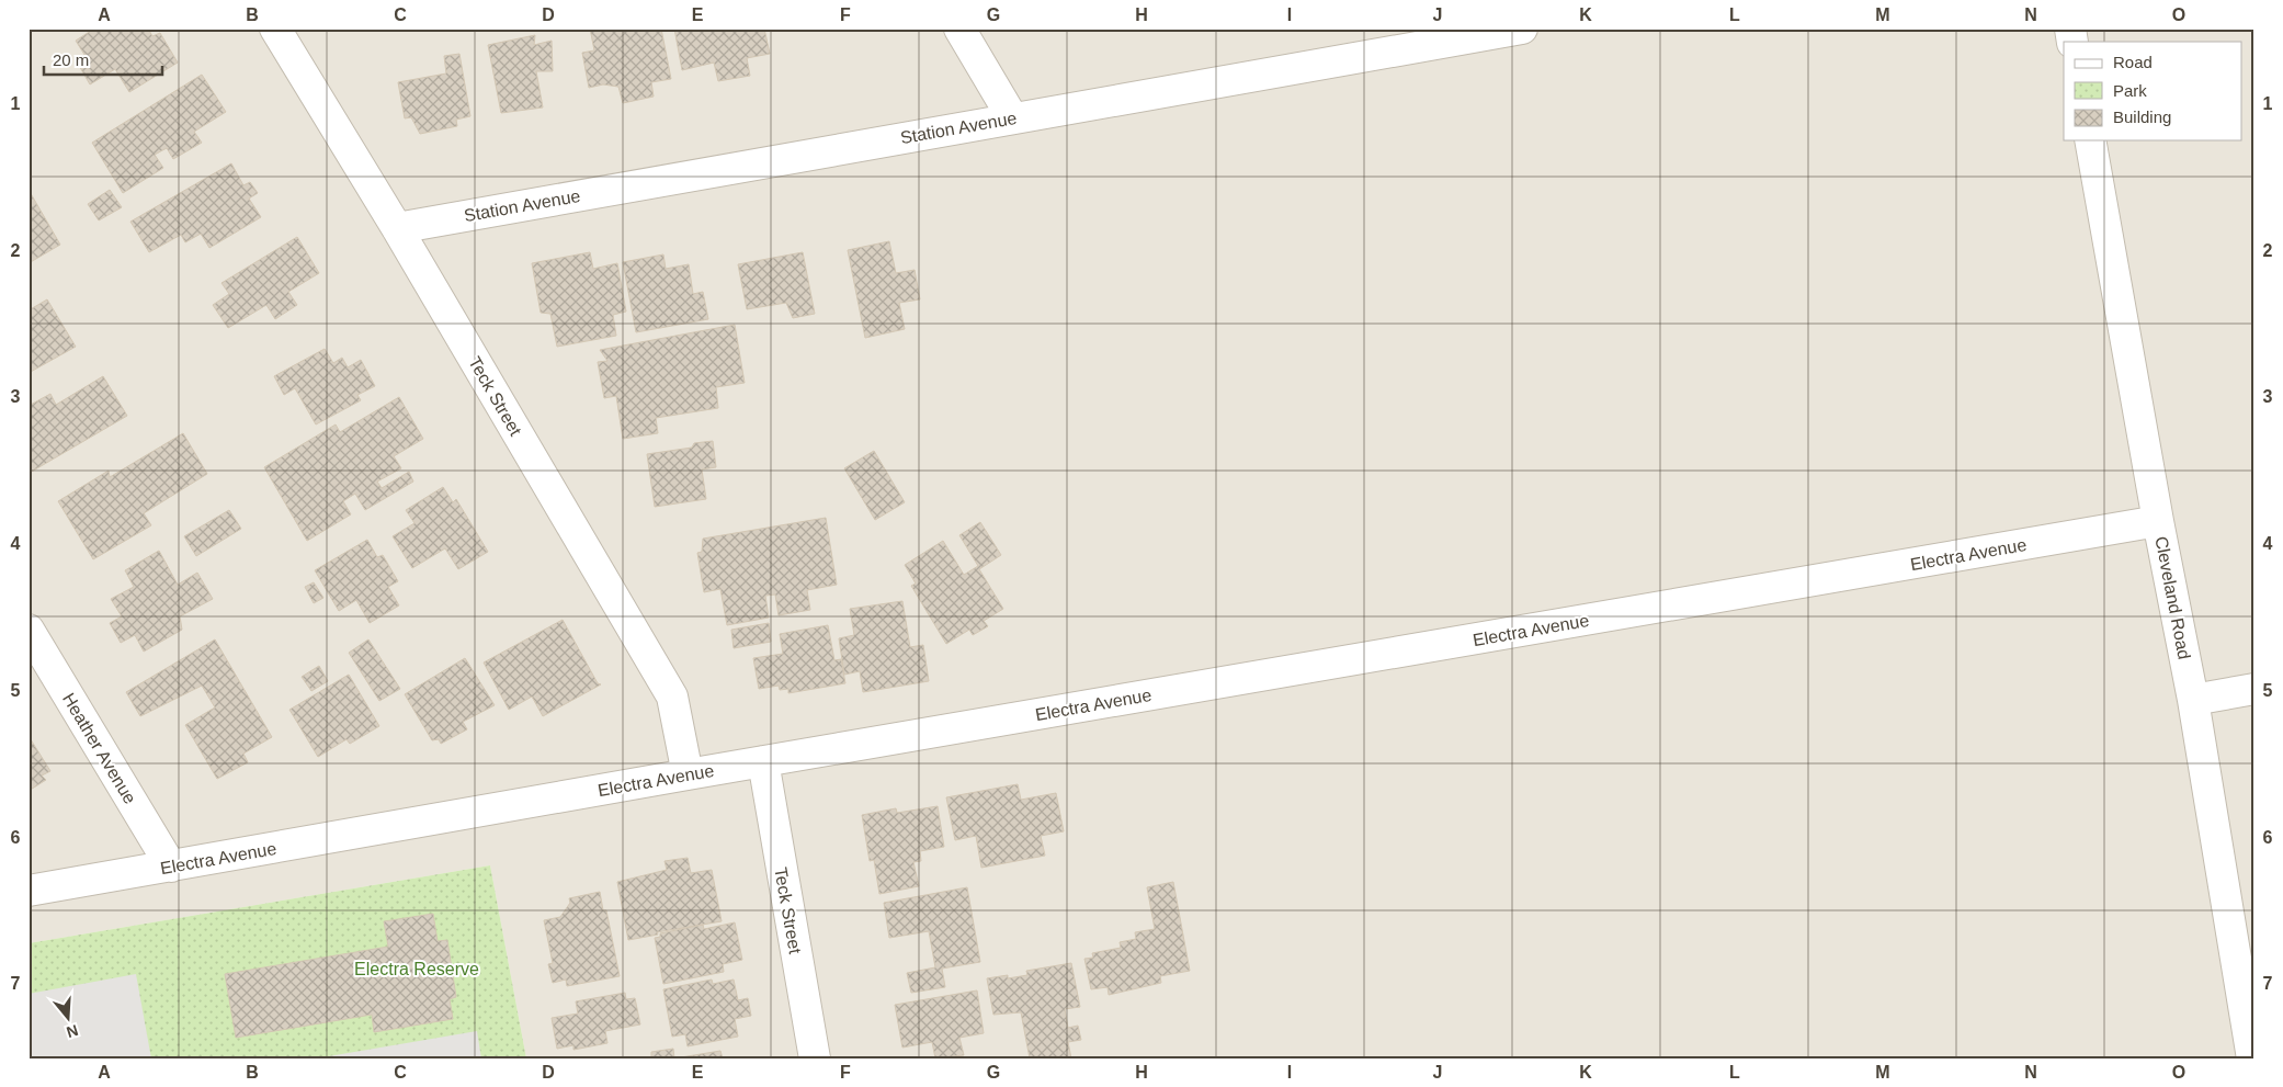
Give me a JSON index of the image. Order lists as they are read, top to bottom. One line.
{"streets":{"street":["Station Avenue","Teck Street","Electra Avenue","Cleveland Road","Heather Avenue"]},"crossings":[["Station Avenue","Teck Street"],["Teck Street","Electra Avenue"],["Electra Avenue","Cleveland Road"],["Electra Avenue","Heather Avenue"]],"parks":["Electra Reserve"],"legend":["Road","Park","Building"],"scale_bar":"20 m","north":"bottom","grid":{"columns":["A","B","C","D","E","F","G","H","I","J","K","L","M","N","O"],"rows":["1","2","3","4","5","6","7"]}}
